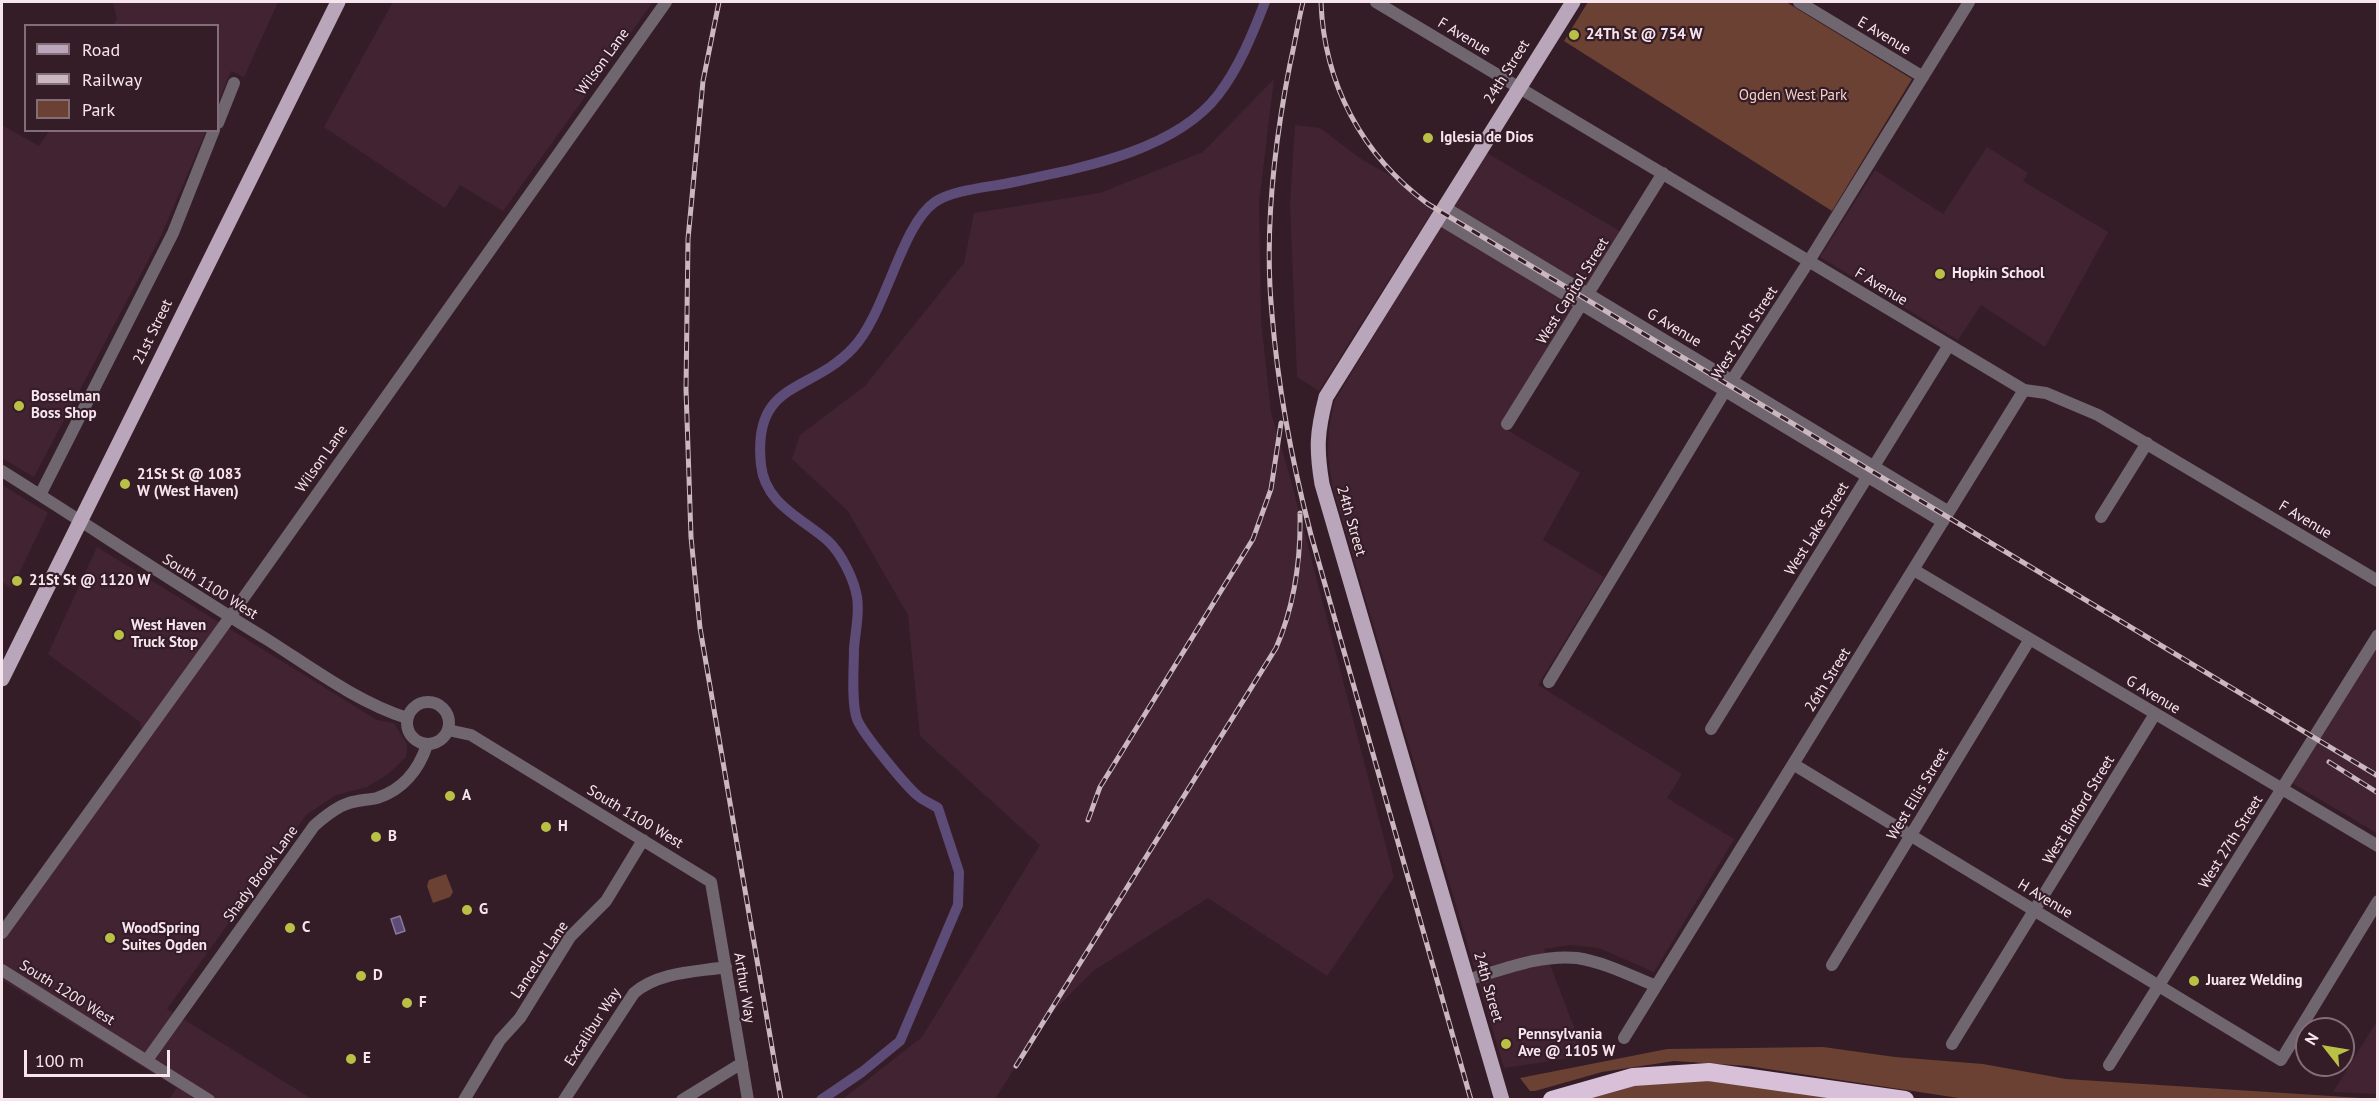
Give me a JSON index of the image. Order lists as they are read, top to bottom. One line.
{"streets":{"main road":["24th Street","21st Street"],"street":["E Avenue","F Avenue","Wilson Lane","West Capitol Street","G Avenue","West 25th Street","West Lake Street","South 1100 West","26th Street","West Ellis Street","West Binford Street","West 27th Street","Shady Brook Lane","H Avenue","Lancelot Lane","Arthur Way","South 1200 West","Excalibur Way"]},"crossings":[["E Avenue","West 25th Street"],["F Avenue","24th Street"],["F Avenue","West Capitol Street"],["F Avenue","West 25th Street"],["F Avenue","West Lake Street"],["F Avenue","26th Street"],["Wilson Lane","South 1100 West"],["24th Street","G Avenue"],["West Capitol Street","G Avenue"],["G Avenue","West 25th Street"],["G Avenue","West Lake Street"],["G Avenue","26th Street"],["G Avenue","West Ellis Street"],["G Avenue","West Binford Street"],["G Avenue","West 27th Street"],["21st Street","South 1100 West"],["South 1100 West","Shady Brook Lane"],["South 1100 West","Lancelot Lane"],["South 1100 West","Arthur Way"],["26th Street","H Avenue"],["West Ellis Street","H Avenue"],["West Binford Street","H Avenue"],["West 27th Street","H Avenue"],["Shady Brook Lane","South 1200 West"],["Arthur Way","Excalibur Way"]],"parks":["Ogden West Park"],"places":["24Th St @ 754 W","Iglesia de Dios","Hopkin School","Bosselman Boss Shop","21St St @ 1083 W (West Haven)","21St St @ 1120 W","West Haven Truck Stop","A","H","B","G","C","WoodSpring Suites Ogden","D","Juarez Welding","F","Pennsylvania Ave @ 1105 W","E"],"legend":["Road","Railway","Park"],"scale_bar":"100 m","north":"top left"}
